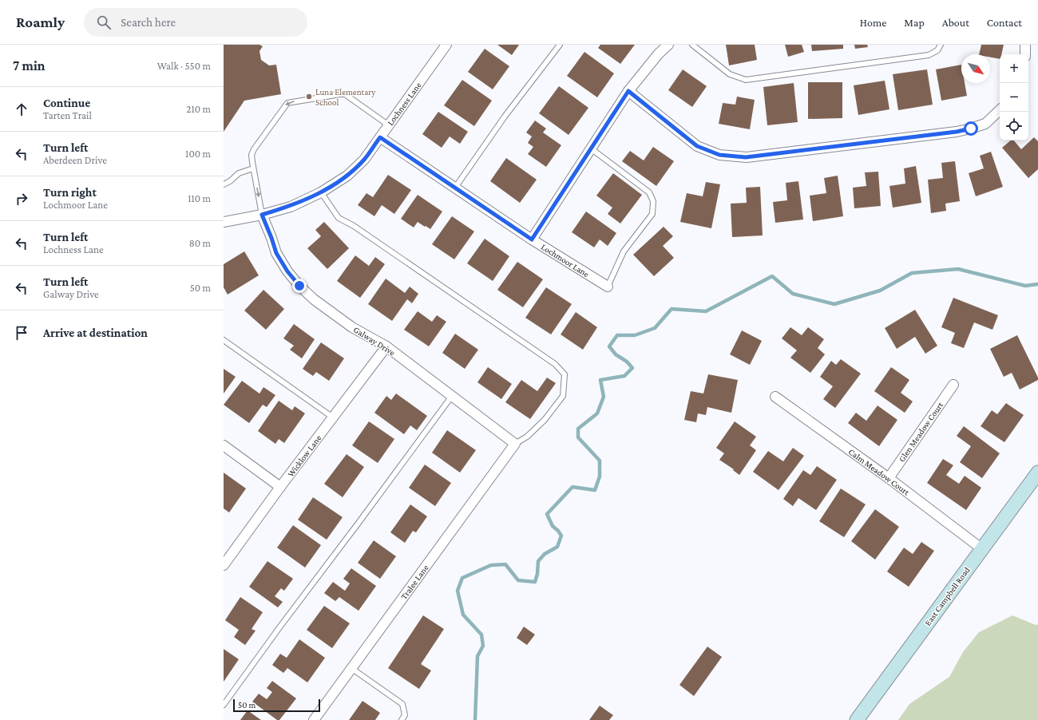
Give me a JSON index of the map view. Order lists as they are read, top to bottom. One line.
{"streets":{"main road":["East Campbell Road"],"street":["Lochness Lane","Lochmoor Lane","Galway Drive","Glen Meadow Court","Wicklow Lane","Calm Meadow Court","Tralee Lane"]},"crossings":[["Lochness Lane","Lochmoor Lane"],["Lochness Lane","Galway Drive"],["Galway Drive","Wicklow Lane"],["Galway Drive","Tralee Lane"],["Glen Meadow Court","Calm Meadow Court"],["Calm Meadow Court","East Campbell Road"]],"places":["Luna Elementary School"],"scale_bar":"50 m","north":"bottom right","page":{"header":"Roamly","search":"Search here","nav":["Home","Map","About","Contact"],"heading":["7 min","Walk · 550 m"],"map_buttons":["+","−"],"list":[["Continue","Tarten Trail","210 m"],["Turn left","Aberdeen Drive","100 m"],["Turn right","Lochmoor Lane","110 m"],["Turn left","Lochness Lane","80 m"],["Turn left","Galway Drive","50 m"],"Arrive at destination"],"scale":"50 m"}}
